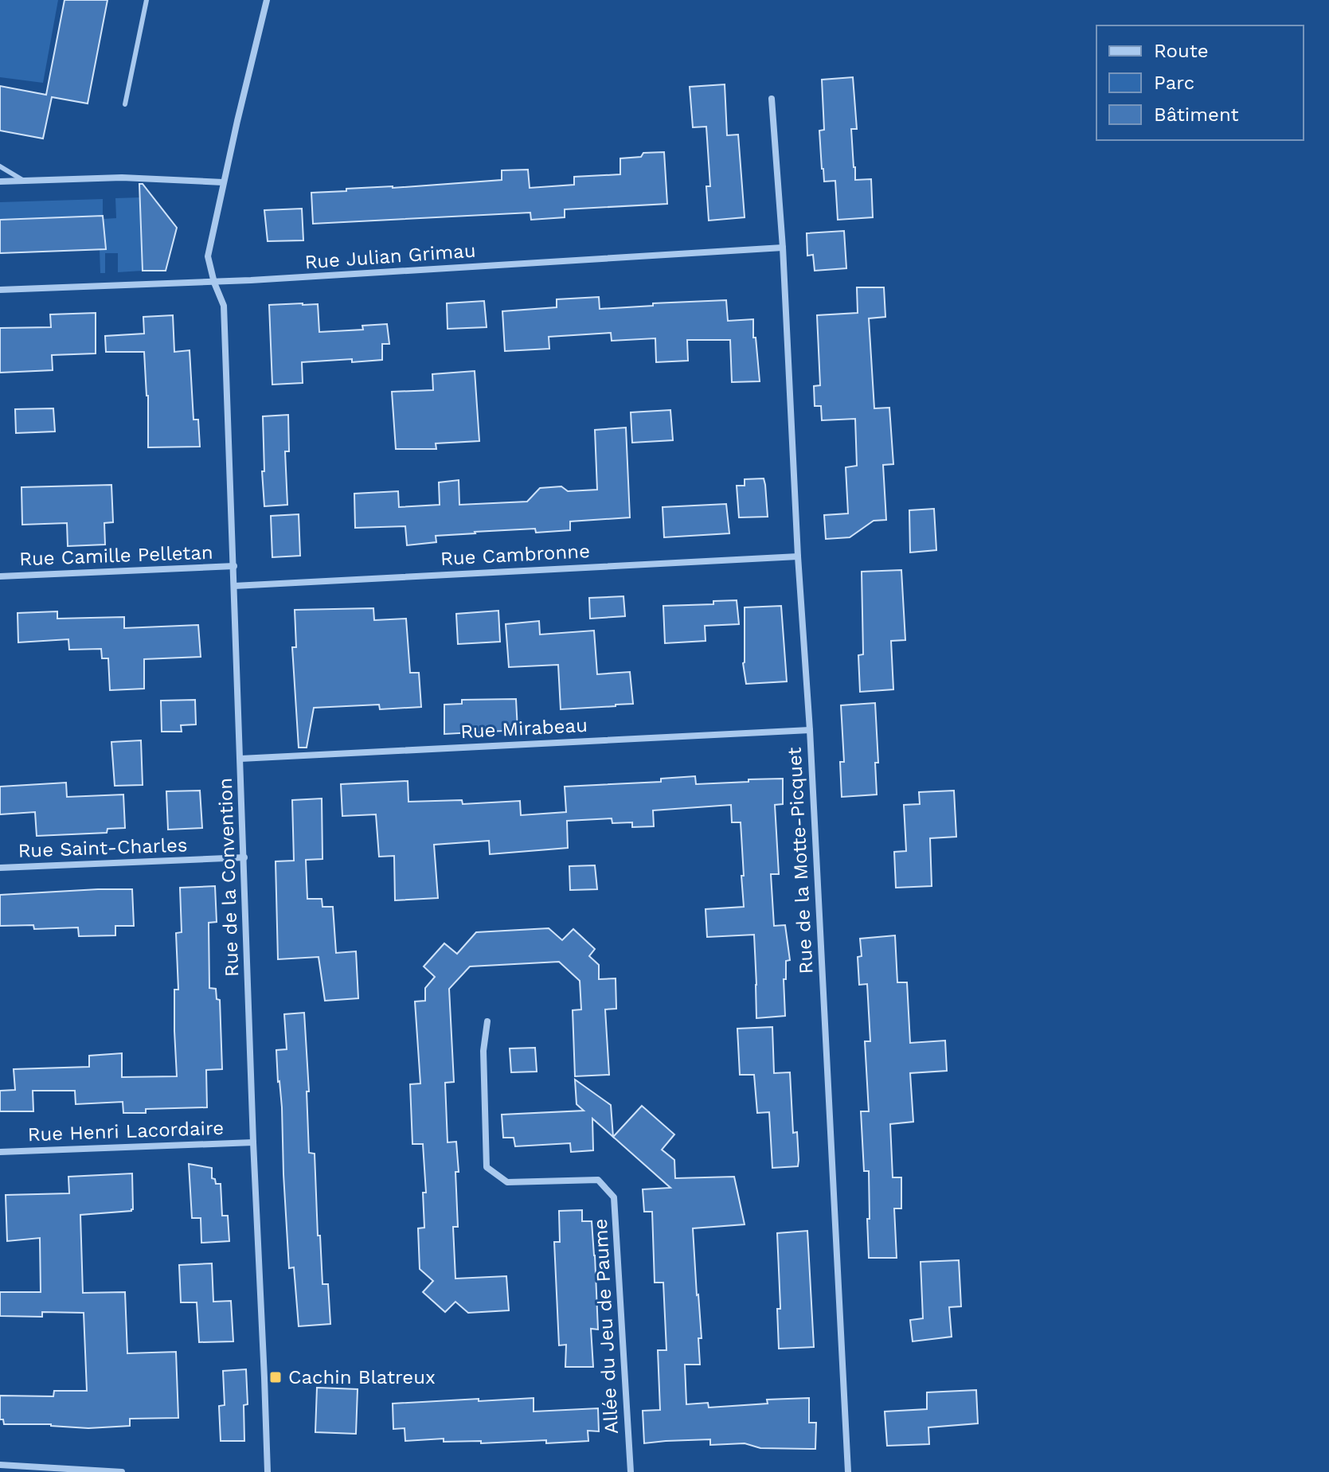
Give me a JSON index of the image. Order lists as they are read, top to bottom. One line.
{"streets":{"street":["Rue Julian Grimau","Rue Cambronne","Rue Camille Pelletan","Rue Mirabeau","Rue Saint-Charles","Rue de la Motte-Picquet","Rue de la Convention","Rue Henri Lacordaire","Allée du Jeu de Paume"]},"crossings":[["Rue Julian Grimau","Rue de la Motte-Picquet"],["Rue Julian Grimau","Rue de la Convention"],["Rue Cambronne","Rue de la Motte-Picquet"],["Rue Cambronne","Rue de la Convention"],["Rue Camille Pelletan","Rue de la Convention"],["Rue Mirabeau","Rue de la Motte-Picquet"],["Rue Mirabeau","Rue de la Convention"],["Rue Saint-Charles","Rue de la Convention"],["Rue de la Convention","Rue Henri Lacordaire"]],"places":{"transit":["Cachin Blatreux"]},"legend":["Route","Parc","Bâtiment"]}
